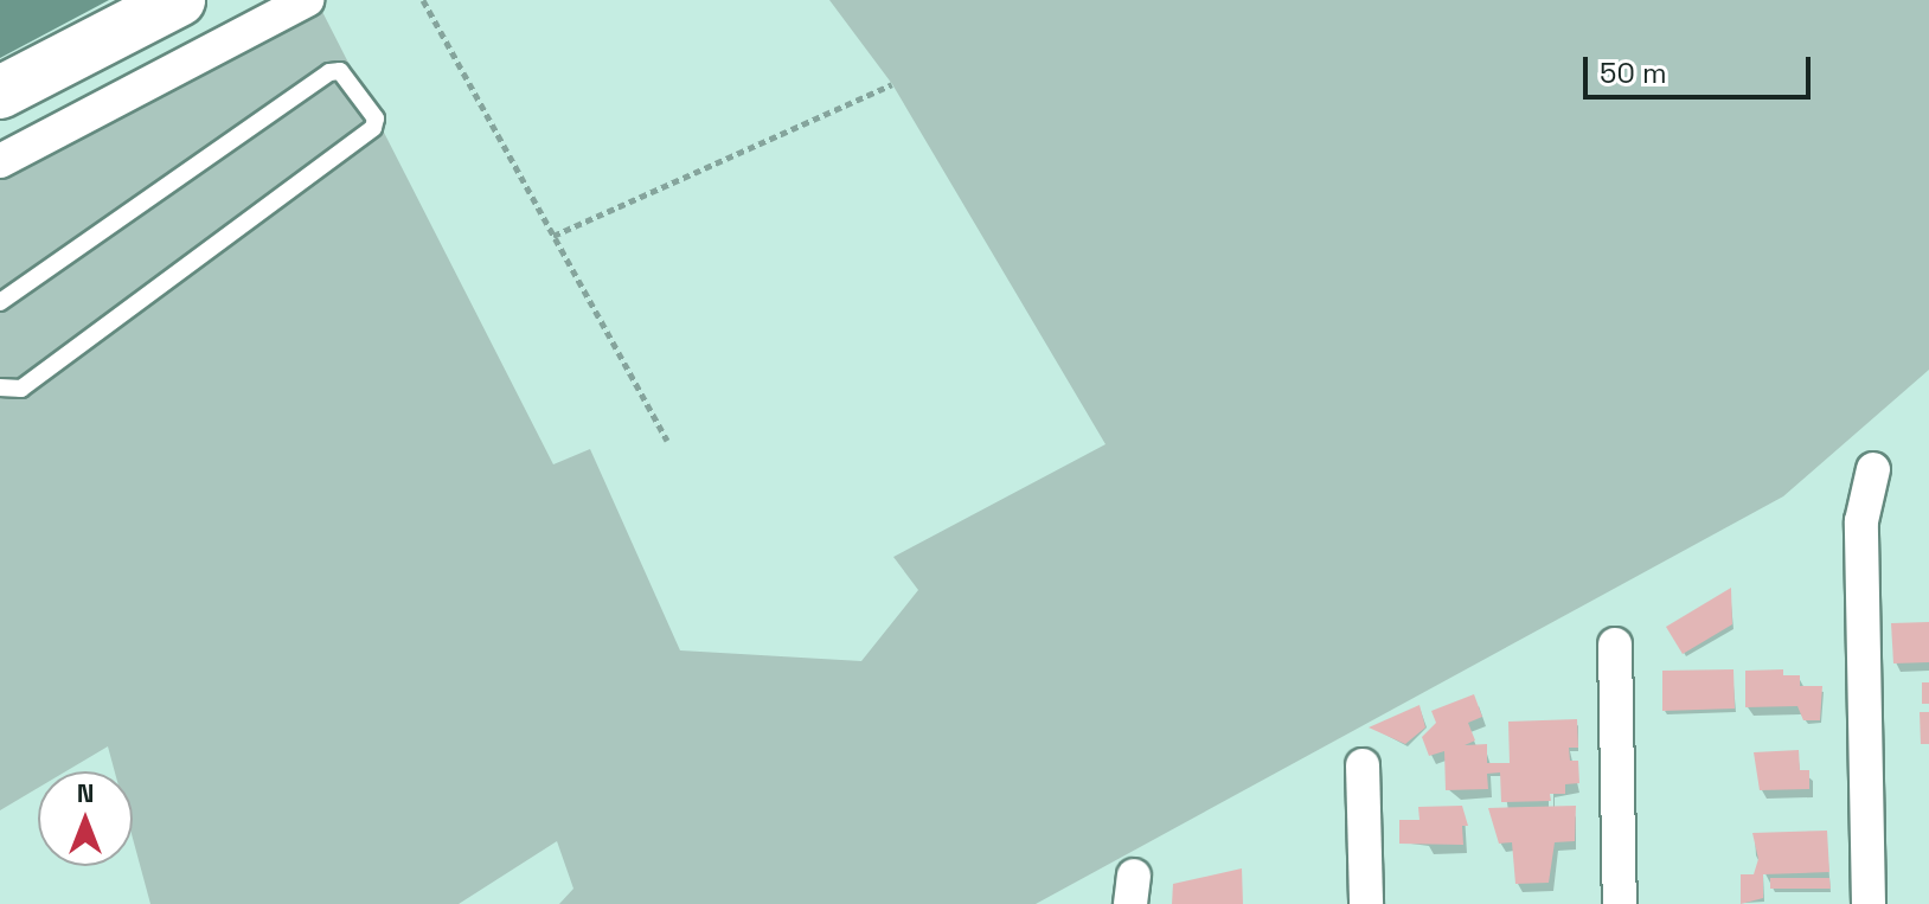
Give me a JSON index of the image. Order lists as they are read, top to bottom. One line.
{"scale_bar":"50 m","north":"top"}
